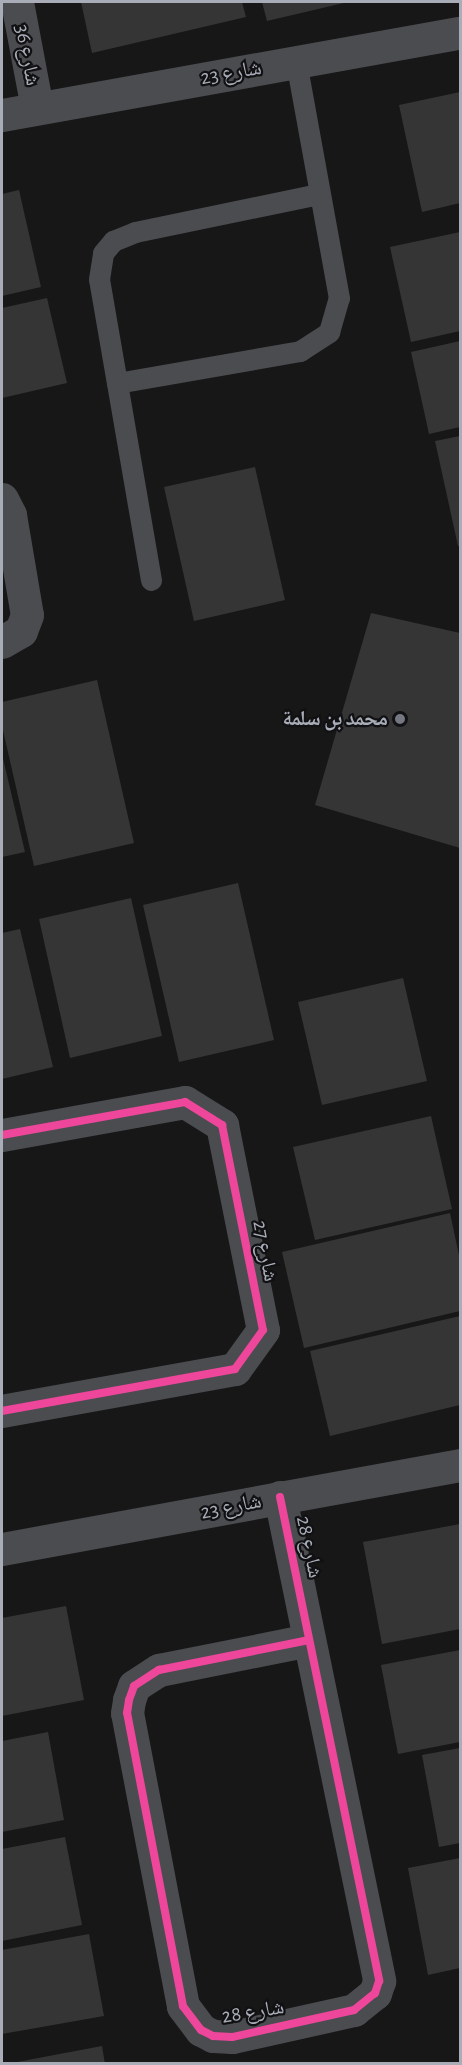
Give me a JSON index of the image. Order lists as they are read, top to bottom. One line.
{"streets":{"street":["شارع 36","شارع 23","شارع 27","شارع 28"]},"crossings":[["شارع 36","شارع 23"],["شارع 23","شارع 28"]],"places":["محمد بن سلمة"]}
